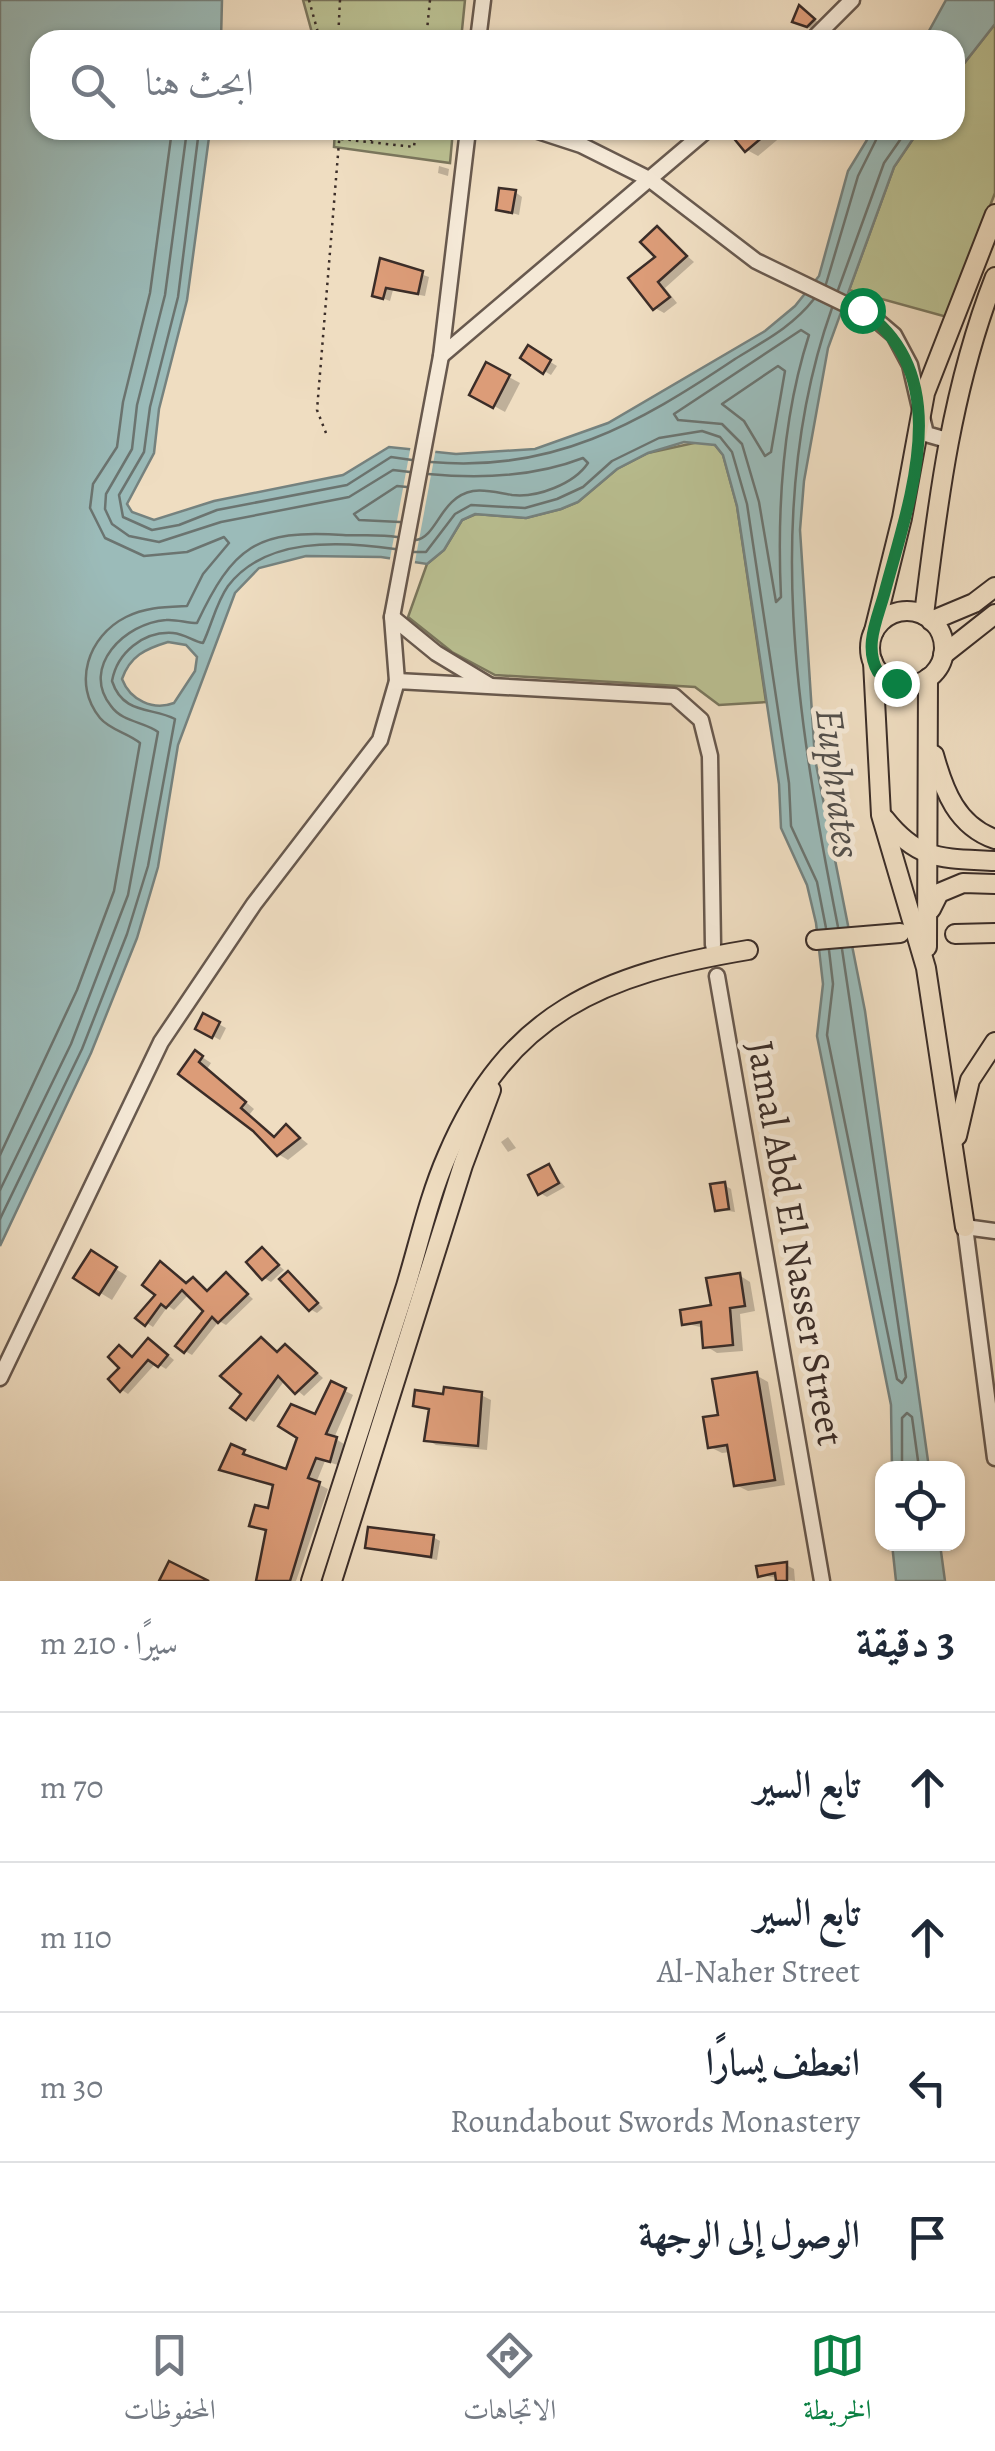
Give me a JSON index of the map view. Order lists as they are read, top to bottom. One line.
{"streets":{"street":["Jamal Abd El Nasser Street"]},"water":["Euphrates"],"page":{"search":"ابحث هنا","heading":["3 دقيقة","سيرًا · 210 m"],"list":[["تابع السير","70 m"],["تابع السير","Al-Naher Street","110 m"],["انعطف يسارًا","Roundabout Swords Monastery","30 m"],"الوصول إلى الوجهة"],"nav":["الخريطة","الاتجاهات","المحفوظات"]}}
